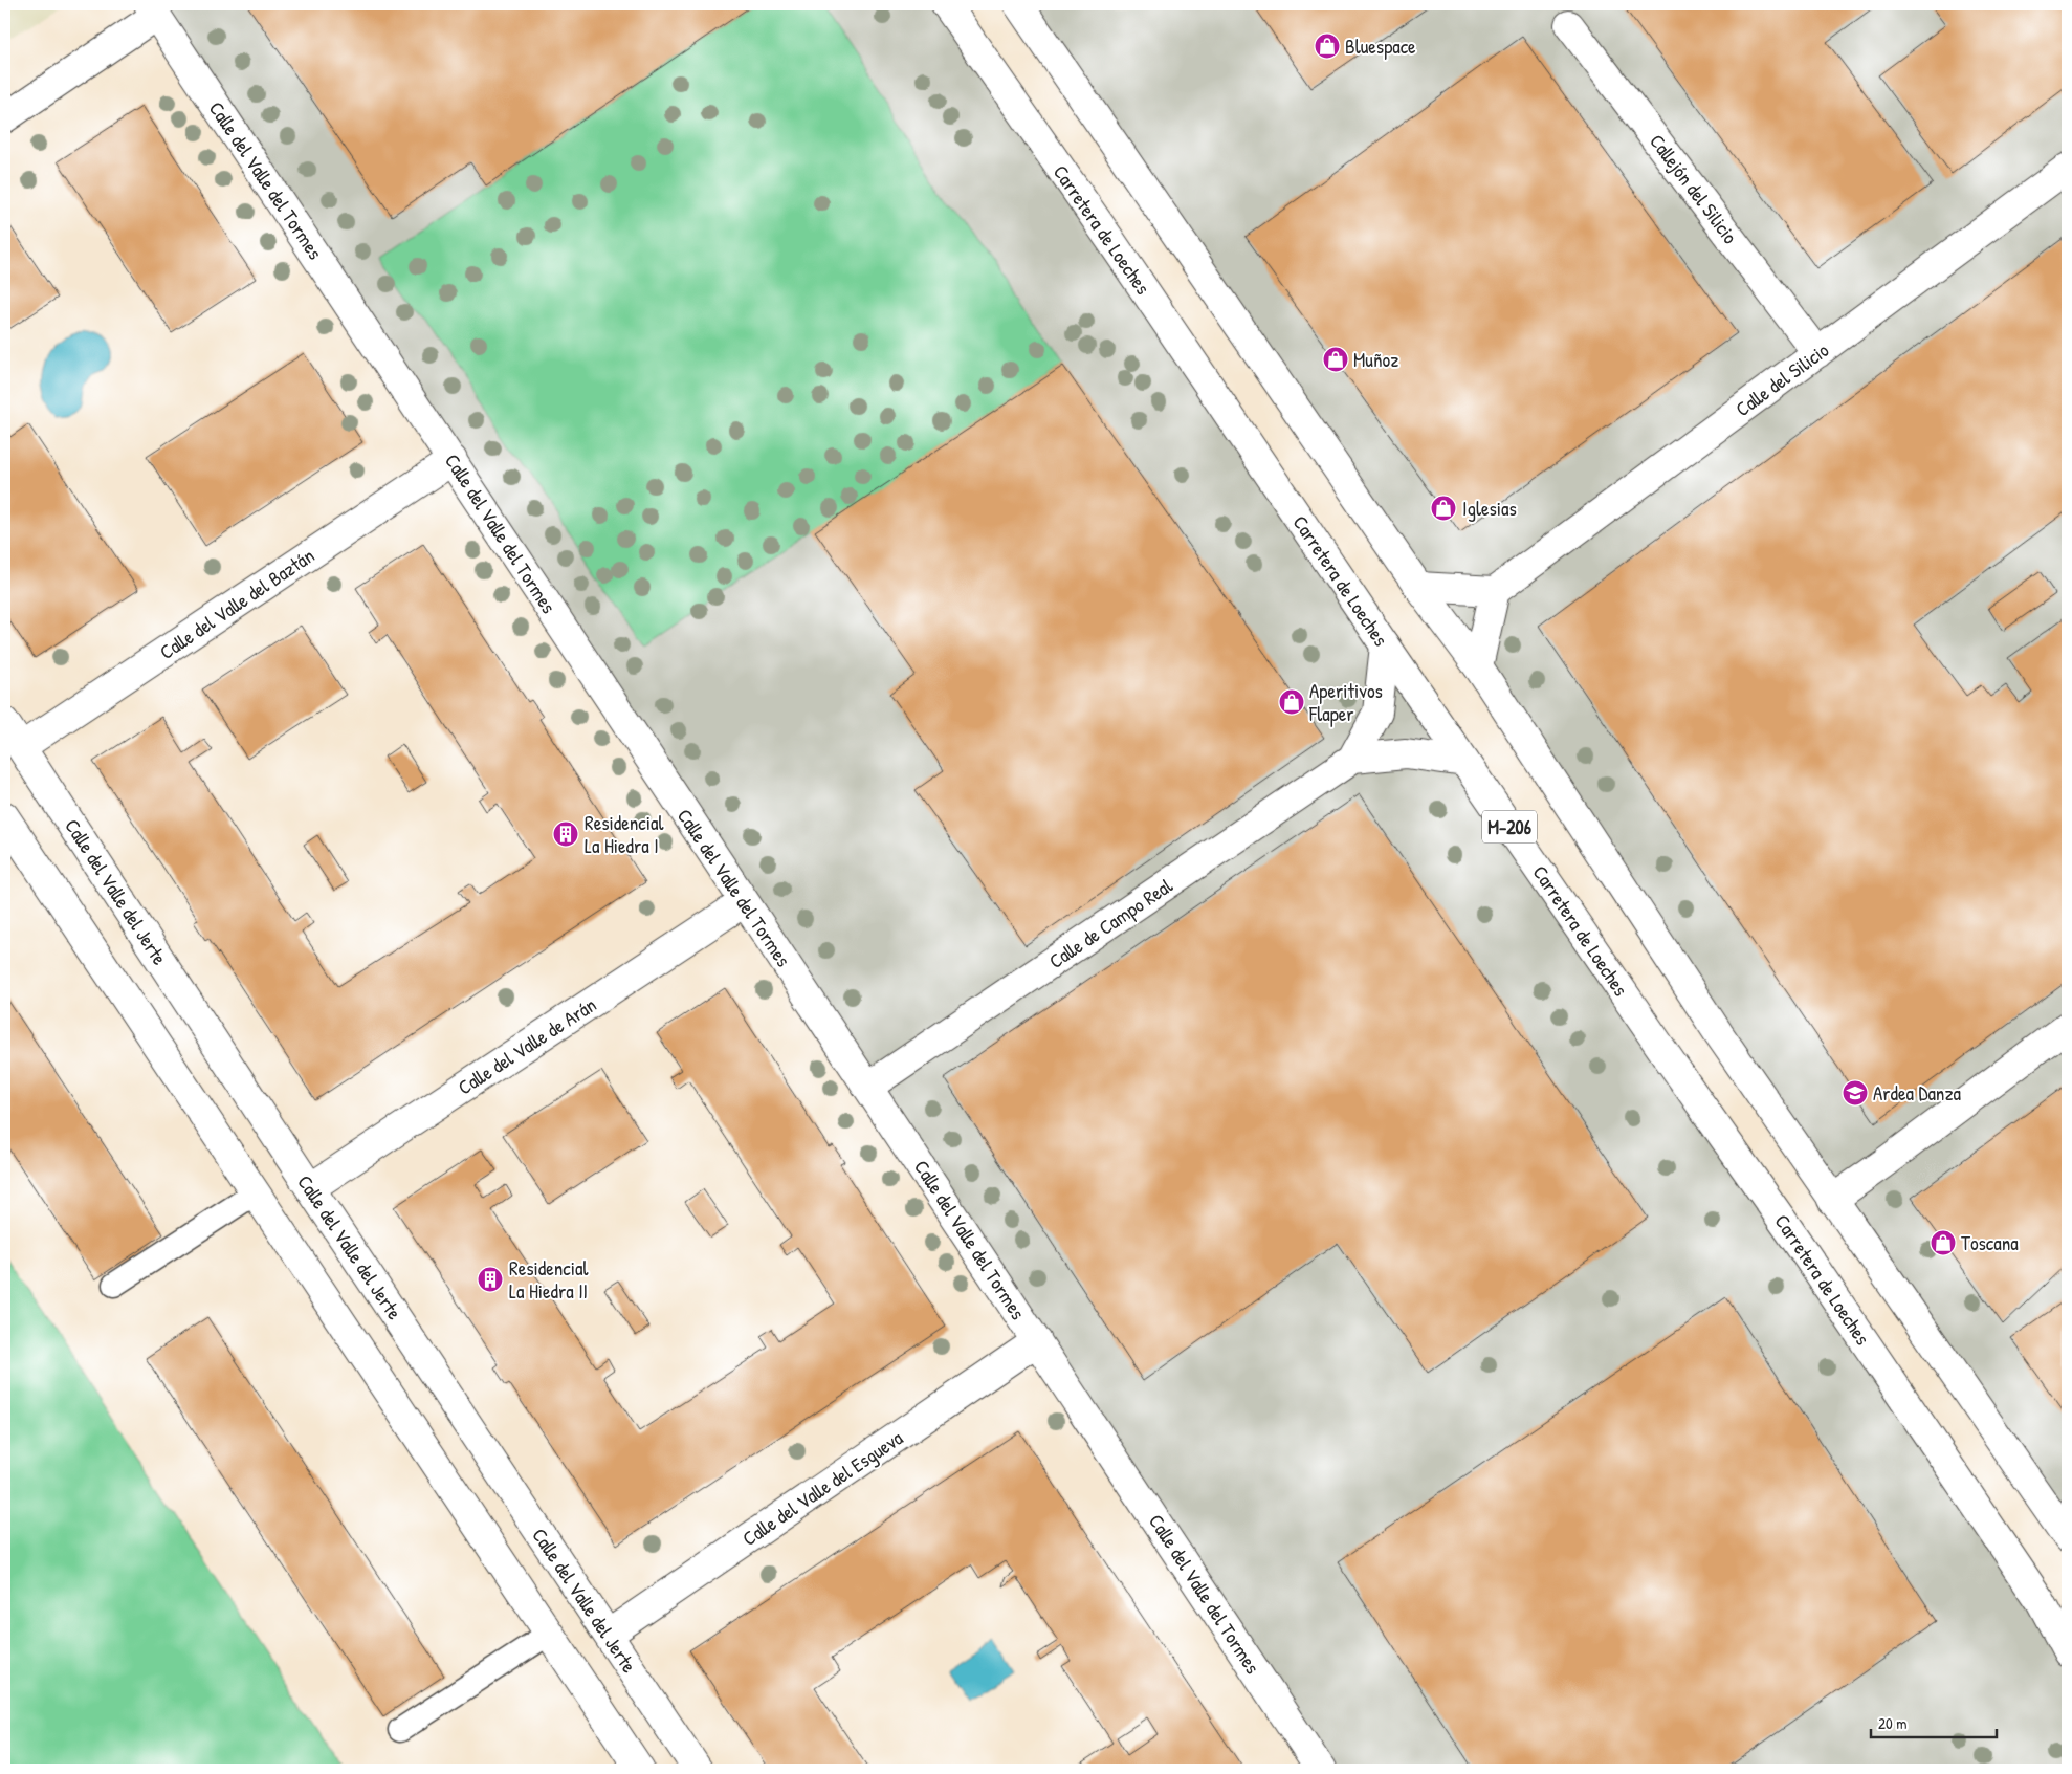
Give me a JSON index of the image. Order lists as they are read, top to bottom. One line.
{"streets":{"street":["Calle del Valle del Tormes","Callejón del Silicio","Carretera de Loeches","Calle del Silicio","Calle del Valle del Baztán","M-206","Calle del Valle del Jerte","Calle de Campo Real","Calle del Valle de Arán","Calle del Valle del Esgueva"]},"crossings":[["Calle del Valle del Tormes","Calle del Valle del Baztán"],["Calle del Valle del Tormes","Calle de Campo Real"],["Calle del Valle del Tormes","Calle del Valle de Arán"],["Calle del Valle del Tormes","Calle del Valle del Esgueva"],["Callejón del Silicio","Calle del Silicio"],["Carretera de Loeches","Calle de Campo Real"],["Calle del Valle del Baztán","Calle del Valle del Jerte"],["Calle del Valle del Jerte","Calle del Valle de Arán"],["Calle del Valle del Jerte","Calle del Valle del Esgueva"]],"places":{"shop":["Bluespace","Muñoz","Iglesias","Aperitivos Flaper","Toscana"],"building":["Residencial La Hiedra I","Residencial La Hiedra II"],"school or university":["Ardea Danza"]},"scale_bar":"20 m"}
